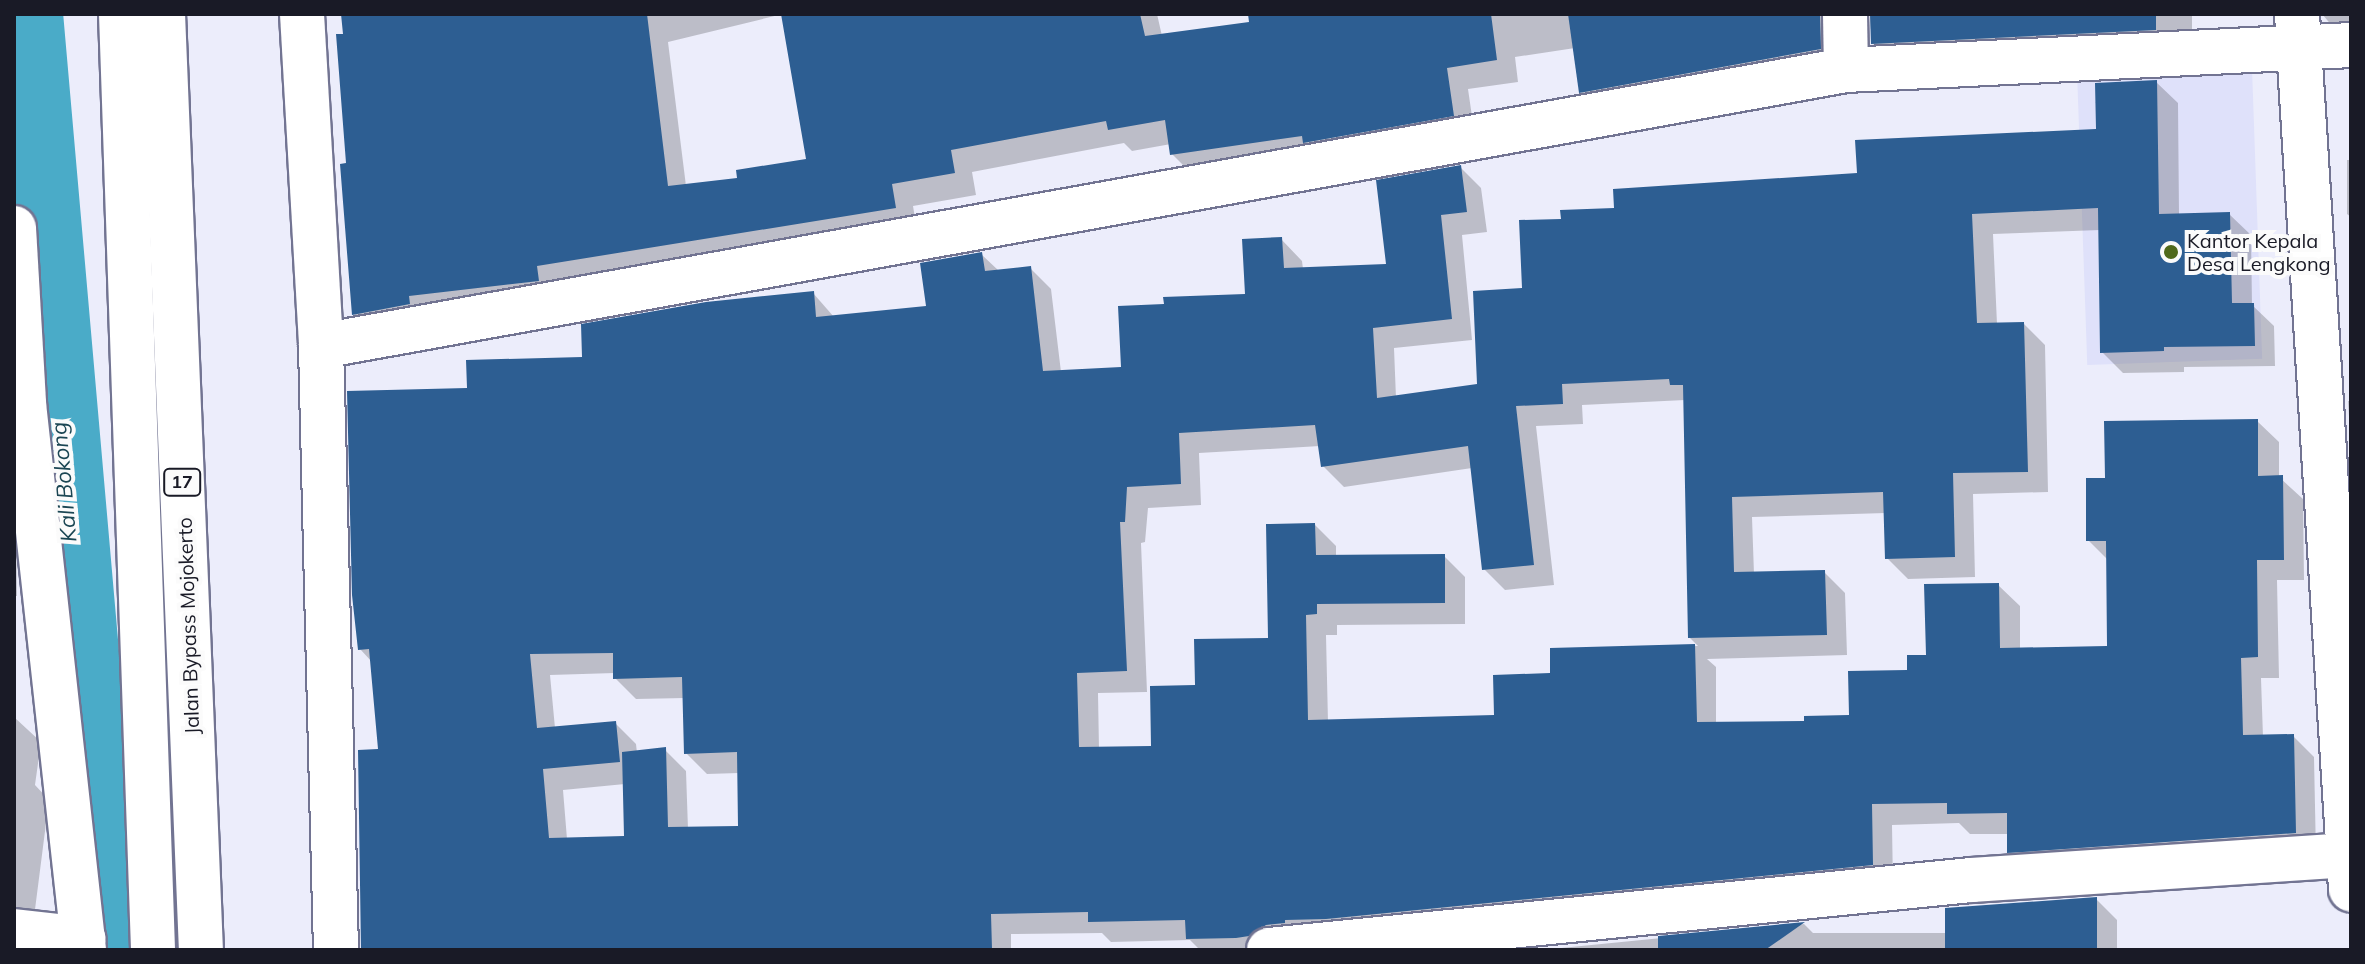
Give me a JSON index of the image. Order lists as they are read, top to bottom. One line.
{"streets":{"main road":["17","Jalan Bypass Mojokerto"]},"water":["Kali Bokong"],"places":["Kantor Kepala Desa Lengkong"]}
